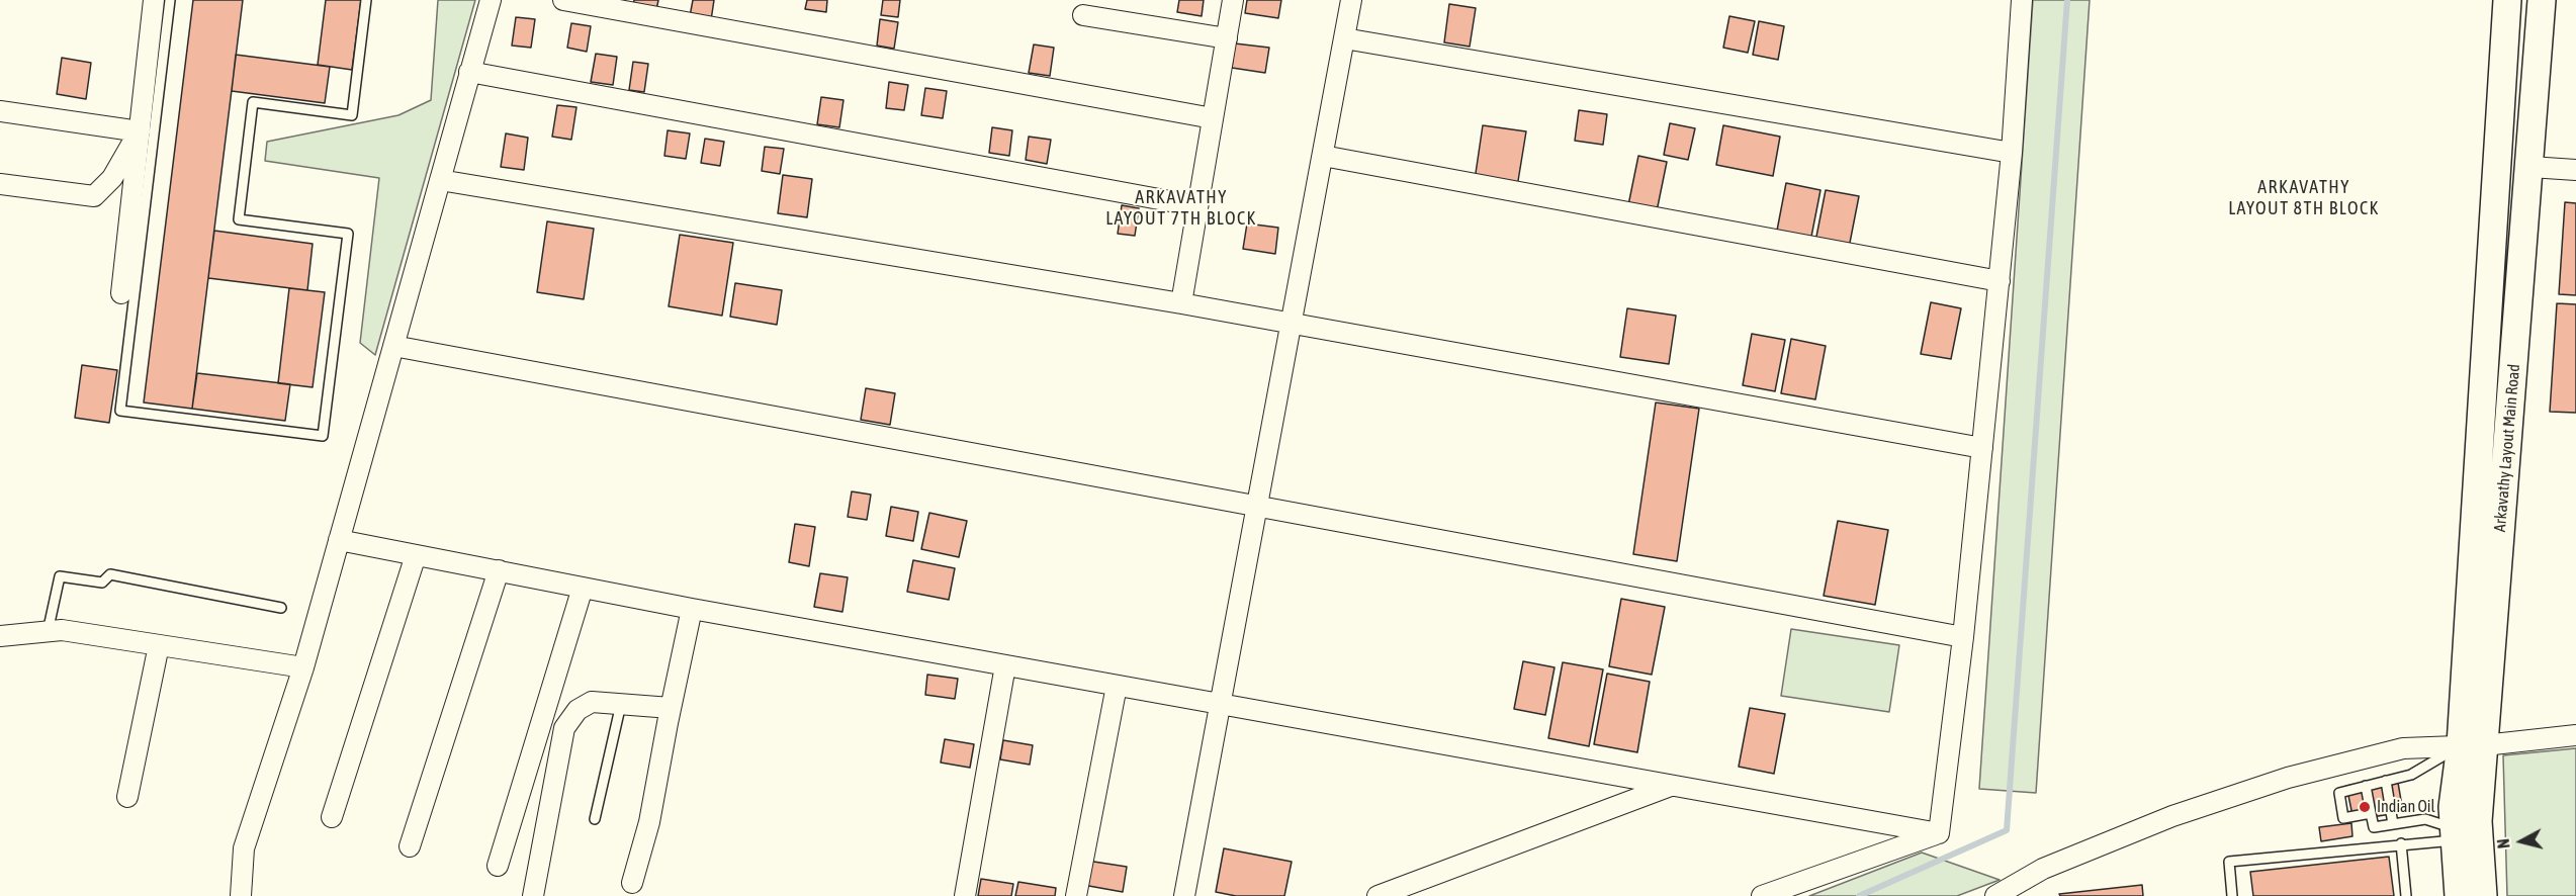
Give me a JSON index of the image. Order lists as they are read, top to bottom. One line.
{"streets":{"main road":["Arkavathy Layout Main Road"]},"districts":["ARKAVATHY LAYOUT 8TH BLOCK","ARKAVATHY LAYOUT 7TH BLOCK"],"places":["Indian Oil"],"north":"left"}
